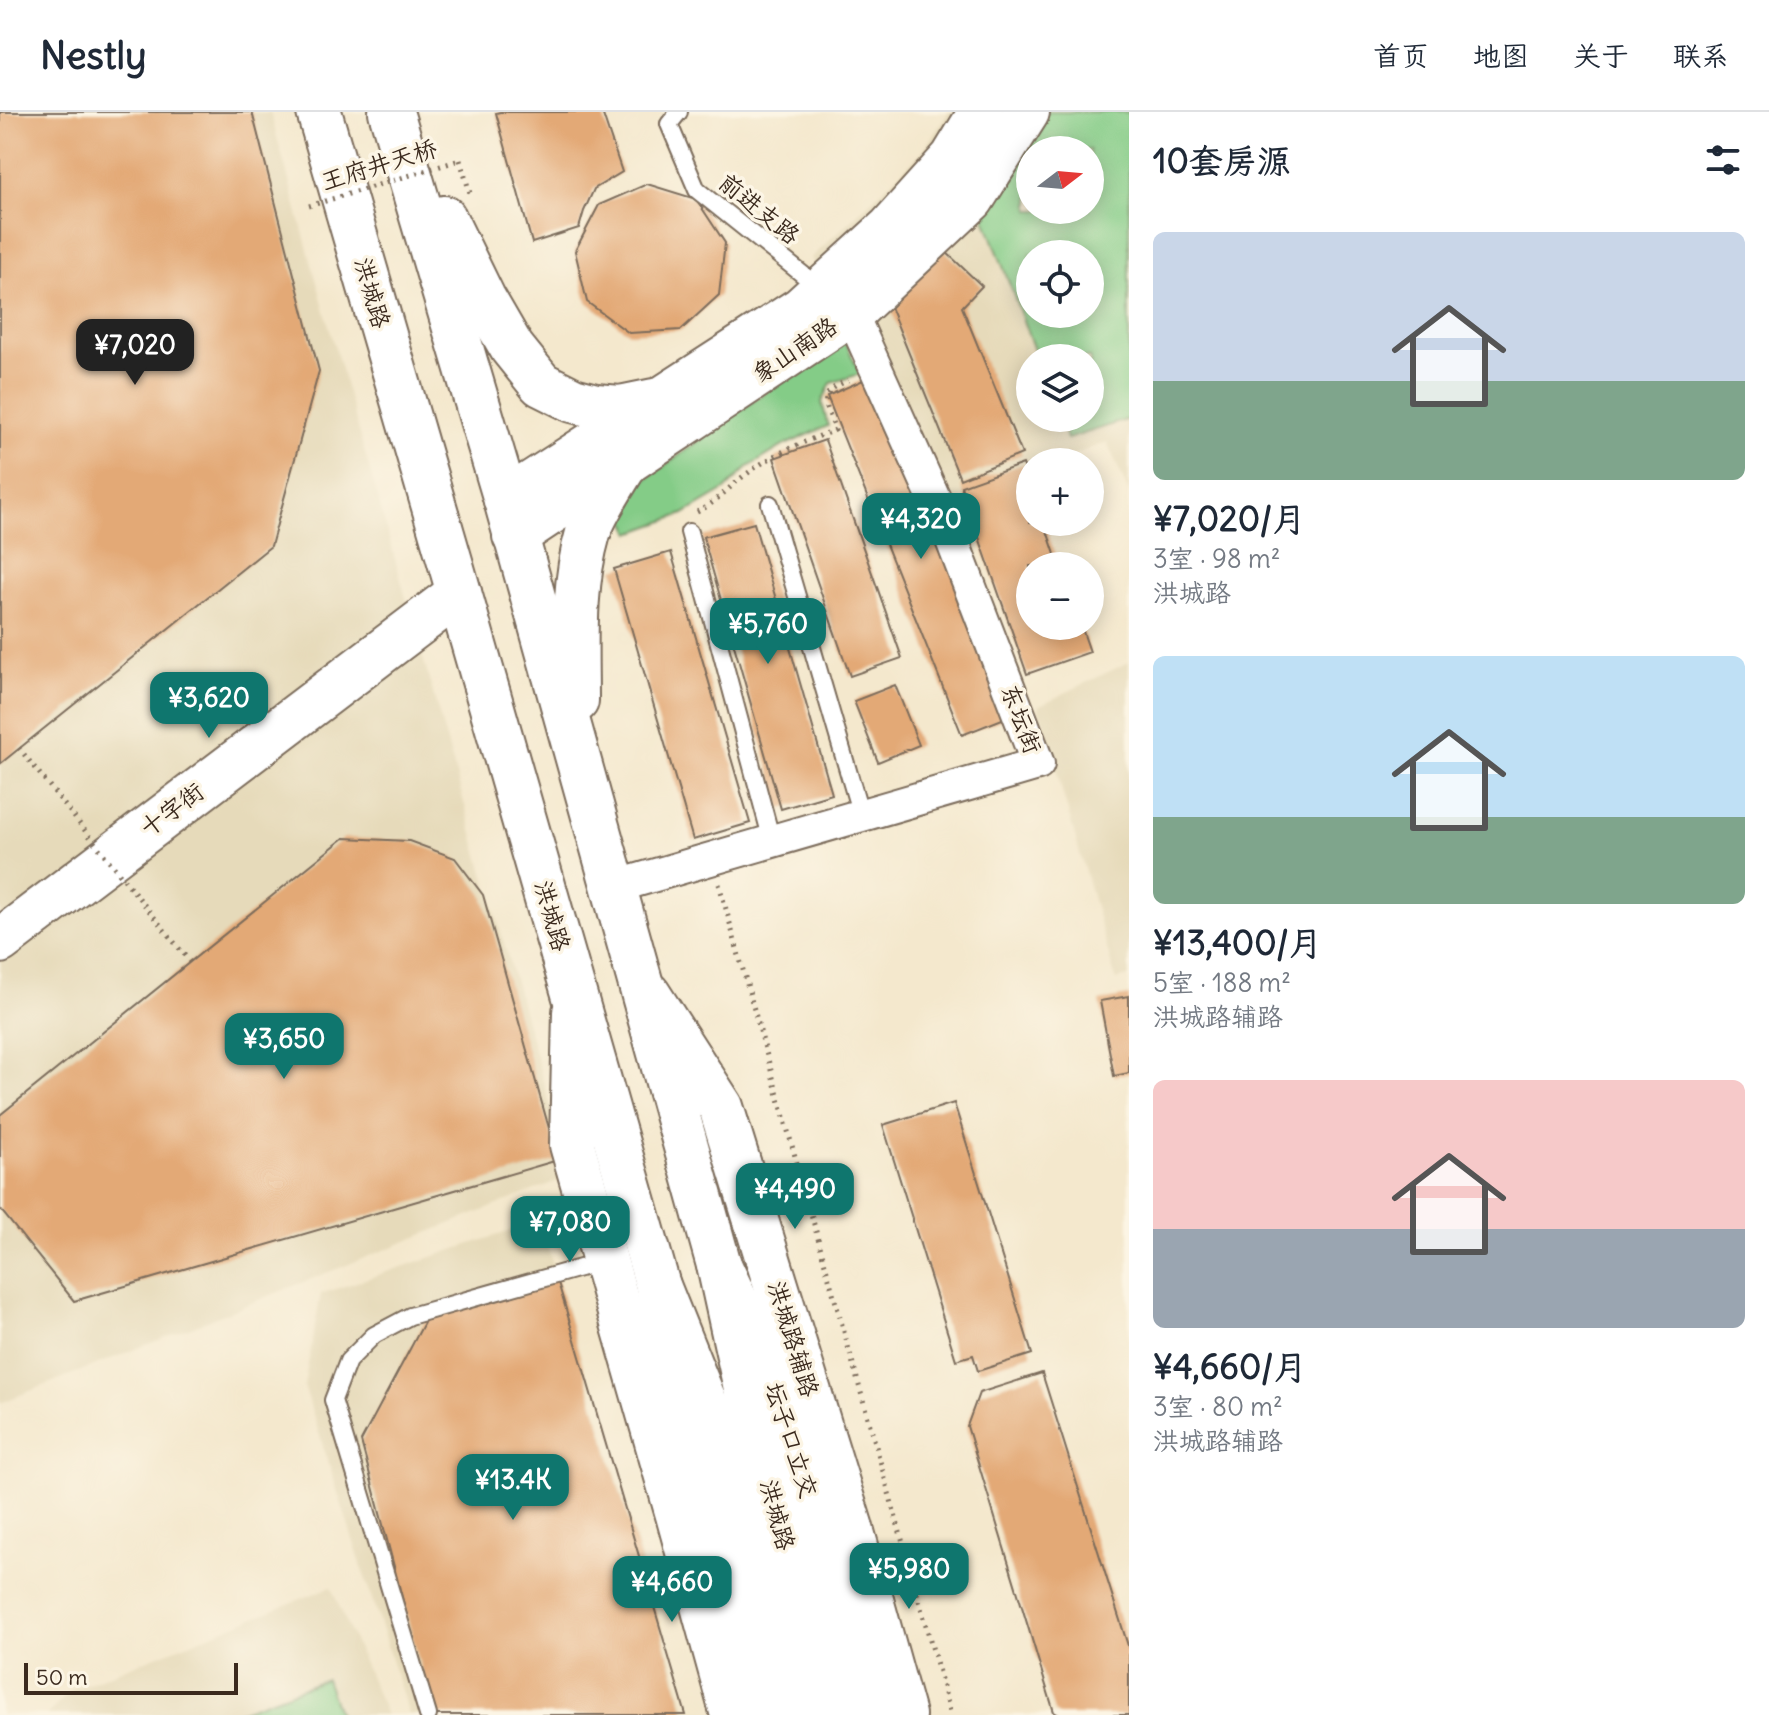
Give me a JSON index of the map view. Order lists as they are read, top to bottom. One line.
{"streets":{"main road":["洪城路","象山南路","十字街","洪城路辅路","坛子口立交"],"street":["东坛街"],"lane":["前进支路"],"path":["王府井天桥"]},"crossings":[["前进支路","象山南路"],["前进支路","东坛街"],["洪城路","象山南路"],["洪城路","东坛街"],["洪城路","十字街"],["洪城路","洪城路辅路"],["洪城路","坛子口立交"],["象山南路","东坛街"]],"scale_bar":"50 m","north":"right","page":{"header":"Nestly","nav":["首页","地图","关于","联系"],"heading":"10套房源","map_buttons":["+","−"],"list":[{"name":"¥7,020/月","note":"3室 · 98 m² · 洪城路"},{"name":"¥13,400/月","note":"5室 · 188 m² · 洪城路辅路"},{"name":"¥4,660/月","note":"3室 · 80 m² · 洪城路辅路"}],"price":["¥7,020","¥4,320","¥5,760","¥3,620","¥3,650","¥4,490","¥7,080","¥13.4K","¥5,980","¥4,660"],"scale":"50 m"}}
